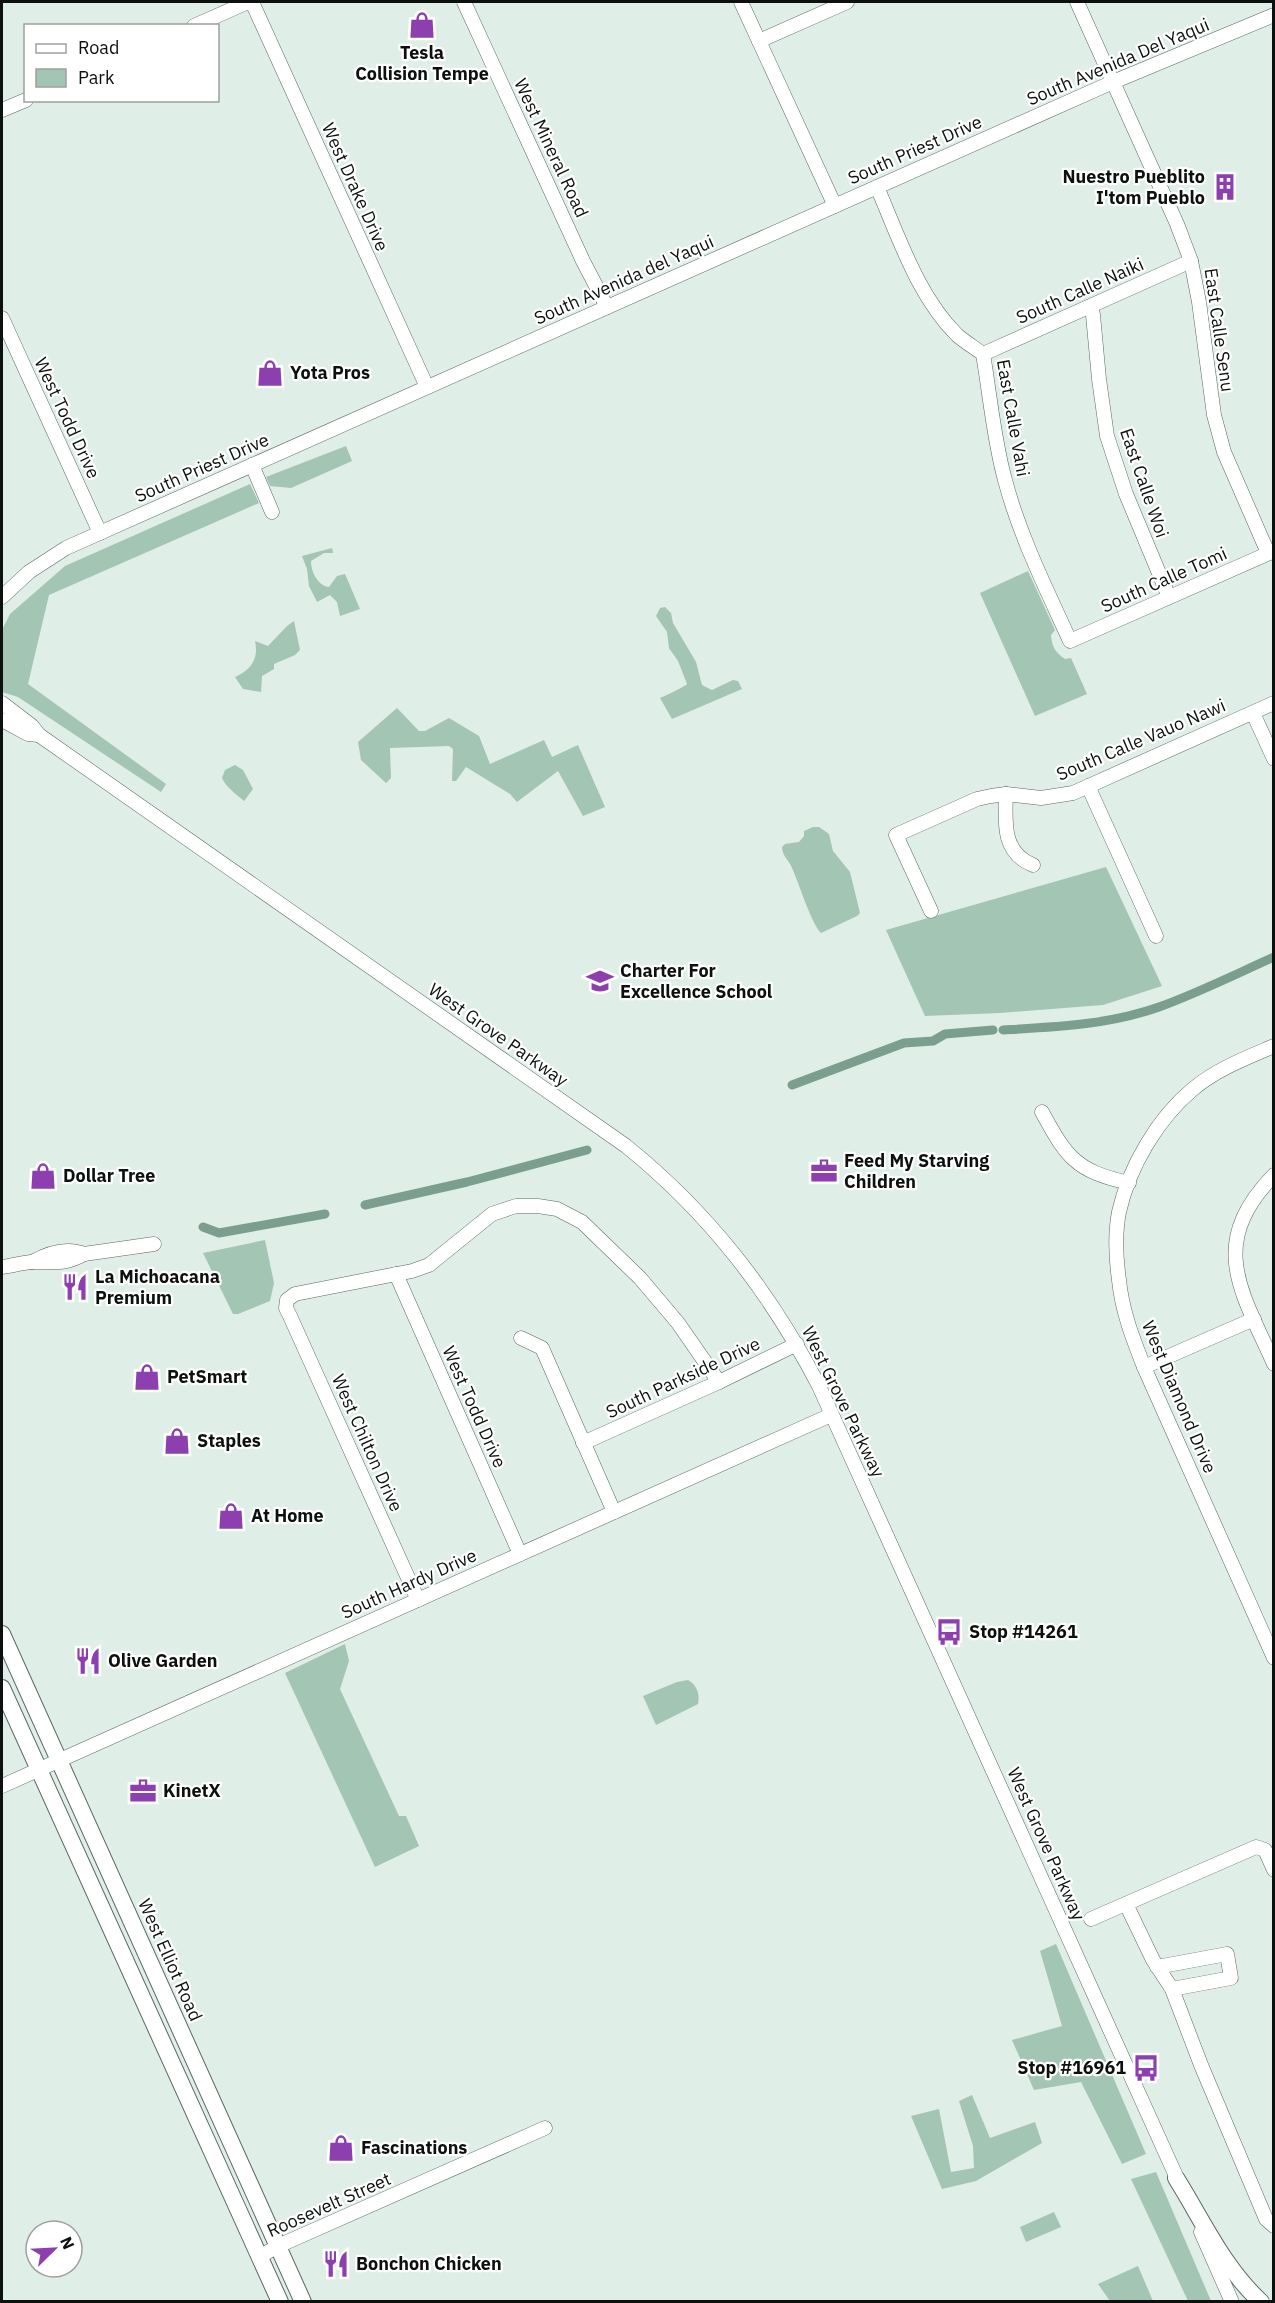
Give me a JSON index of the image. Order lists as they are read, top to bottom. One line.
{"streets":{"main road":["West Elliot Road"],"street":["South Avenida Del Yaqui","West Mineral Road","South Priest Drive","West Drake Drive","South Avenida del Yaqui","South Calle Naiki","East Calle Senu","West Todd Drive","East Calle Vahi","East Calle Woi","South Calle Tomi","South Calle Vauo Nawi","West Grove Parkway","South Parkside Drive","West Diamond Drive","West Chilton Drive","South Hardy Drive","Roosevelt Street"]},"crossings":[["South Avenida Del Yaqui","South Priest Drive"],["South Avenida Del Yaqui","East Calle Senu"],["West Mineral Road","South Avenida del Yaqui"],["South Priest Drive","West Drake Drive"],["South Priest Drive","South Avenida del Yaqui"],["South Priest Drive","West Todd Drive"],["South Priest Drive","East Calle Vahi"],["West Drake Drive","South Avenida del Yaqui"],["South Calle Naiki","East Calle Senu"],["South Calle Naiki","East Calle Vahi"],["South Calle Naiki","East Calle Woi"],["East Calle Senu","South Calle Tomi"],["West Todd Drive","West Chilton Drive"],["West Todd Drive","South Hardy Drive"],["East Calle Vahi","South Calle Tomi"],["East Calle Woi","South Calle Tomi"],["West Grove Parkway","South Parkside Drive"],["West Grove Parkway","South Hardy Drive"],["West Chilton Drive","South Hardy Drive"],["South Hardy Drive","West Elliot Road"],["West Elliot Road","Roosevelt Street"]],"places":{"shop":["Tesla Collision Tempe","Yota Pros","Dollar Tree","PetSmart","Staples","At Home","Fascinations"],"building":["Nuestro Pueblito I'tom Pueblo"],"school or university":["Charter For Excellence School"],"office":["Feed My Starving Children","KinetX"],"restaurant":["La Michoacana Premium","Olive Garden","Bonchon Chicken"],"bus stop":["Stop #14261","Stop #16961"]},"legend":["Road","Park"],"north":"top right"}
